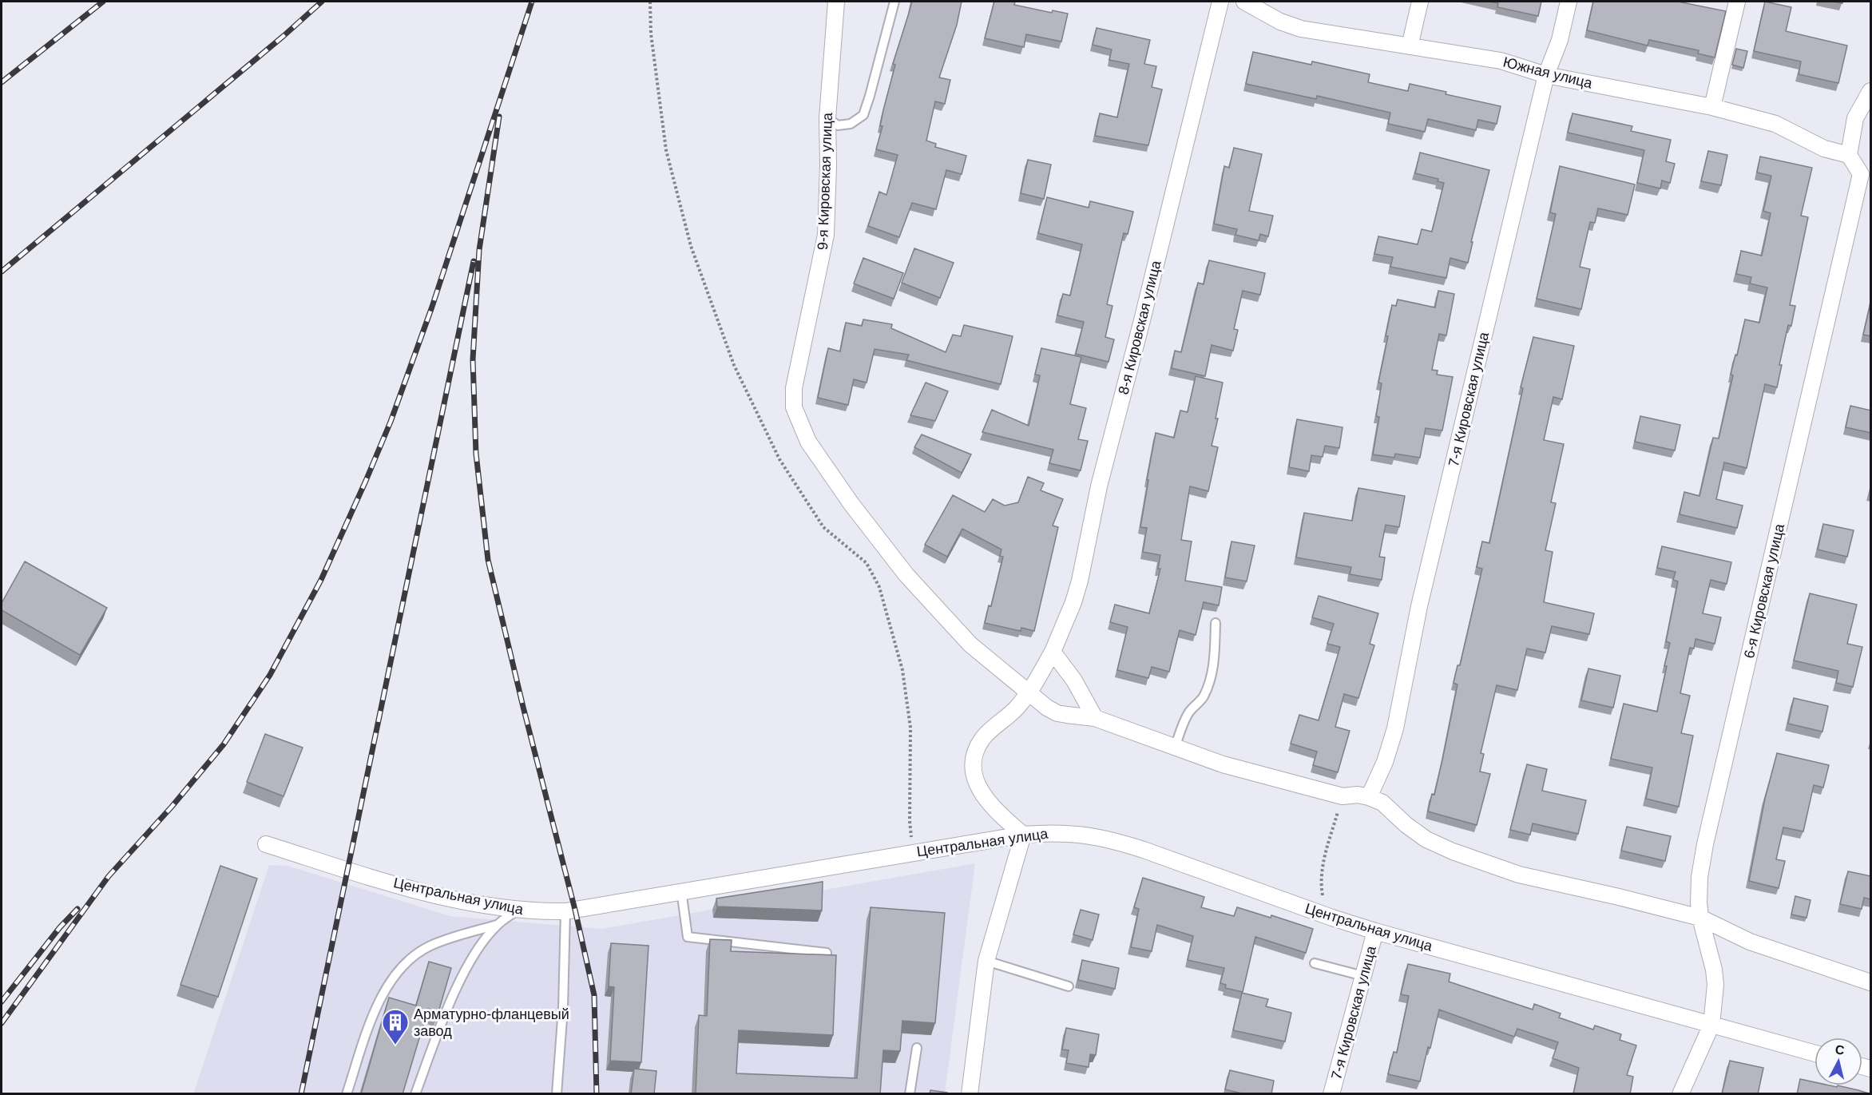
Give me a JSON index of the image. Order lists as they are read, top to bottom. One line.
{"streets":{"street":["Южная улица","9-я Кировская улица","8-я Кировская улица","7-я Кировская улица","6-я Кировская улица","Центральная улица"]},"crossings":[["Южная улица","7-я Кировская улица"],["Южная улица","6-я Кировская улица"],["9-я Кировская улица","8-я Кировская улица"],["8-я Кировская улица","Центральная улица"],["7-я Кировская улица","Центральная улица"],["6-я Кировская улица","Центральная улица"]],"places":{"building":["Арматурно-фланцевый завод"]},"north":"top"}
